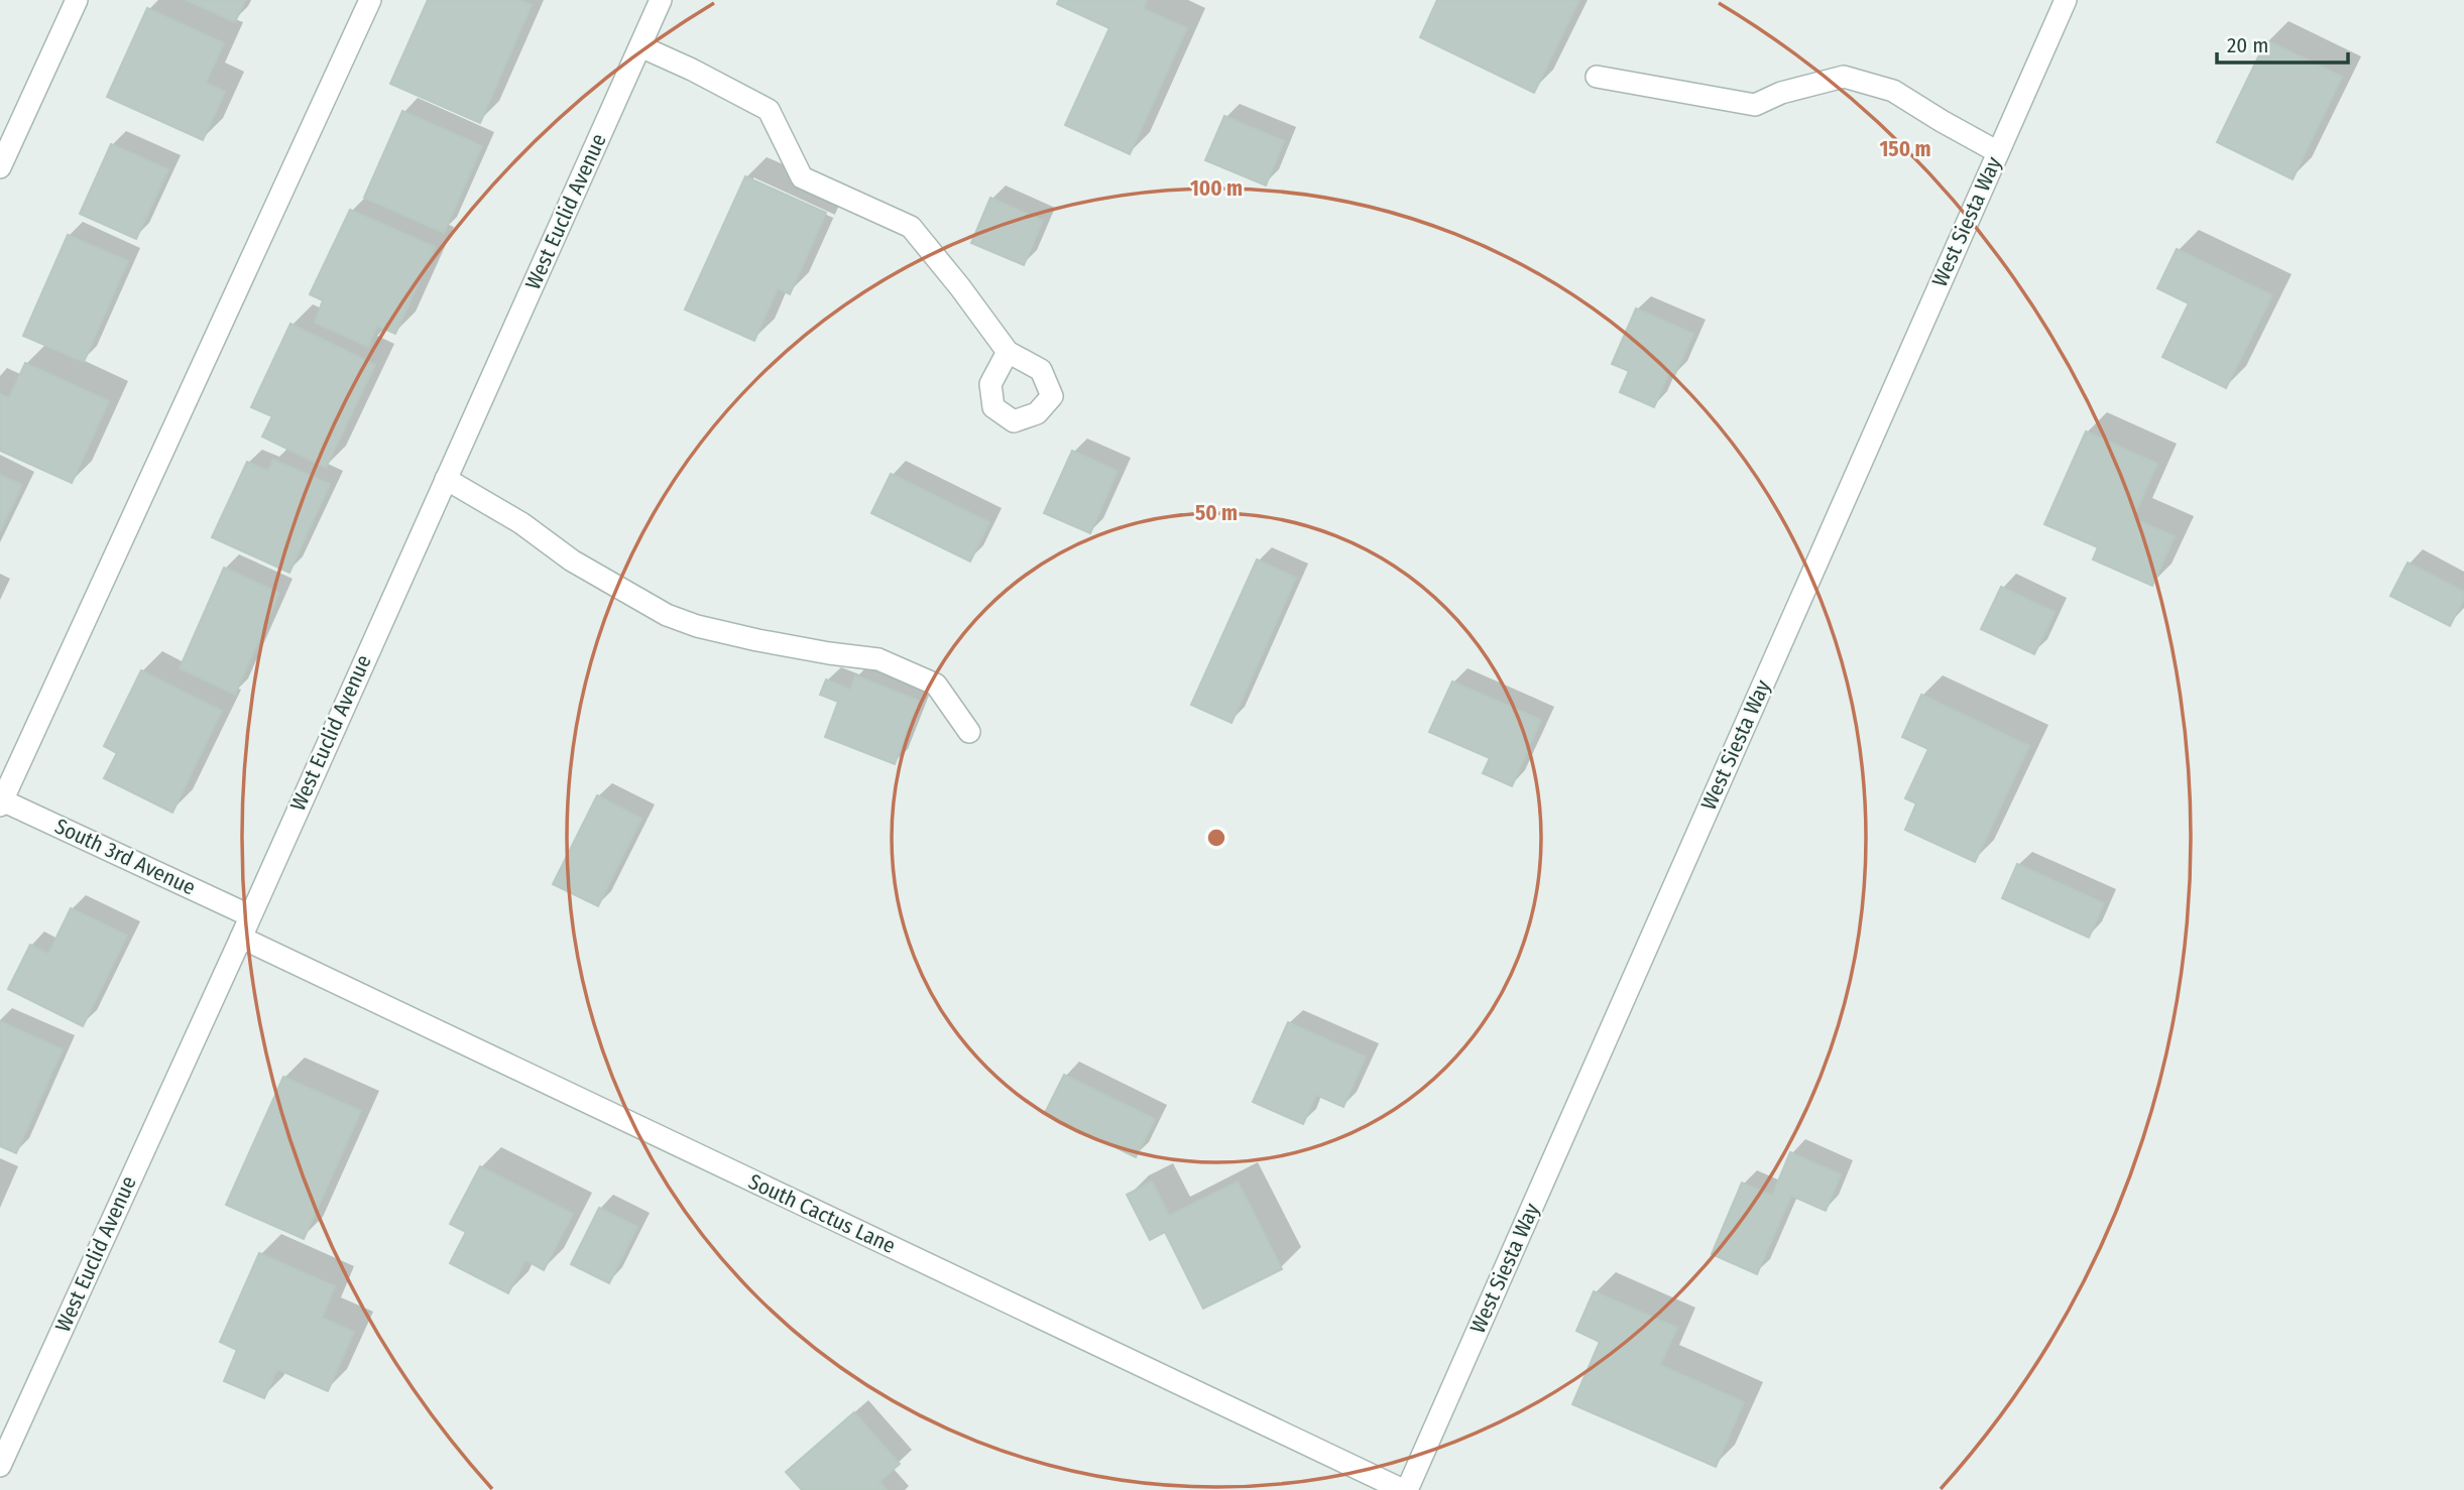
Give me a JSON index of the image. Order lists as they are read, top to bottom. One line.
{"streets":{"street":["West Euclid Avenue","West Siesta Way","South 3rd Avenue","South Cactus Lane"]},"crossings":[["West Euclid Avenue","South 3rd Avenue"],["West Euclid Avenue","South Cactus Lane"],["West Siesta Way","South Cactus Lane"]],"scale_bar":"20 m","rings":["150 m","100 m","50 m"]}
